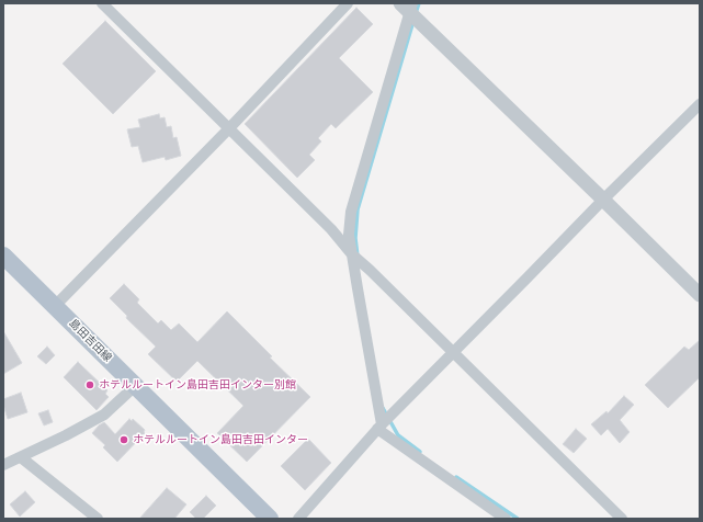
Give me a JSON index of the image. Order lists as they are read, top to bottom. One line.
{"streets":{"main road":["島田吉田線"]},"places":["ホテルルートイン島田吉田インター別館","ホテルルートイン島田吉田インター"]}
